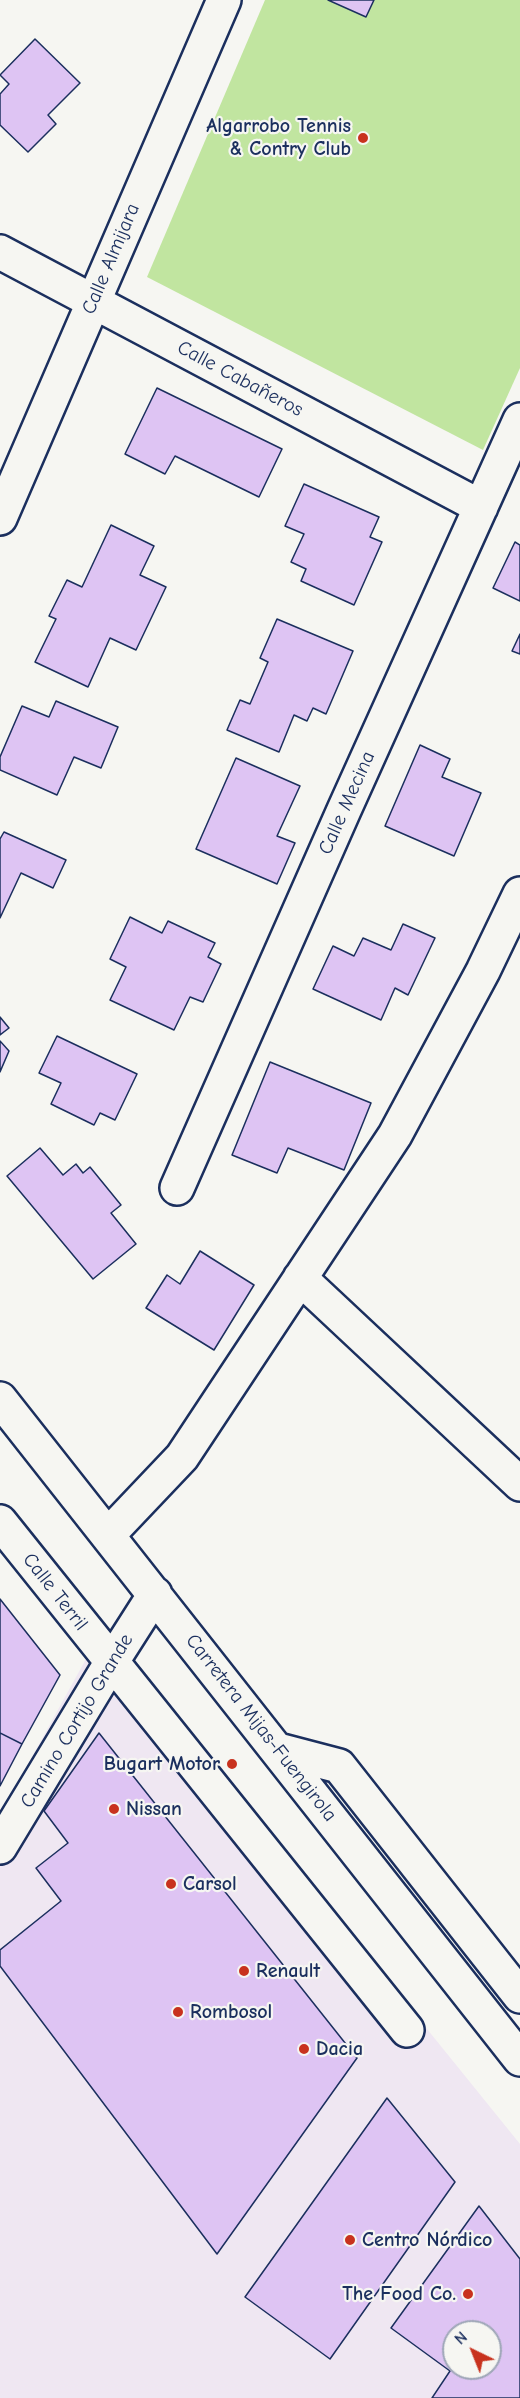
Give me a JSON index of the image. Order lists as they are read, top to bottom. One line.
{"streets":{"street":["Calle Almijara","Calle Cabañeros","Calle Mecina","Calle Terril","Camino Cortijo Grande","Carretera Mijas-Fuengirola"]},"crossings":[["Calle Almijara","Calle Cabañeros"],["Calle Cabañeros","Calle Mecina"],["Calle Terril","Camino Cortijo Grande"],["Camino Cortijo Grande","Carretera Mijas-Fuengirola"]],"places":["Algarrobo Tennis & Contry Club","Bugart Motor","Nissan","Carsol","Renault","Rombosol","Dacia","Centro Nórdico","The Food Co."],"north":"top left"}
